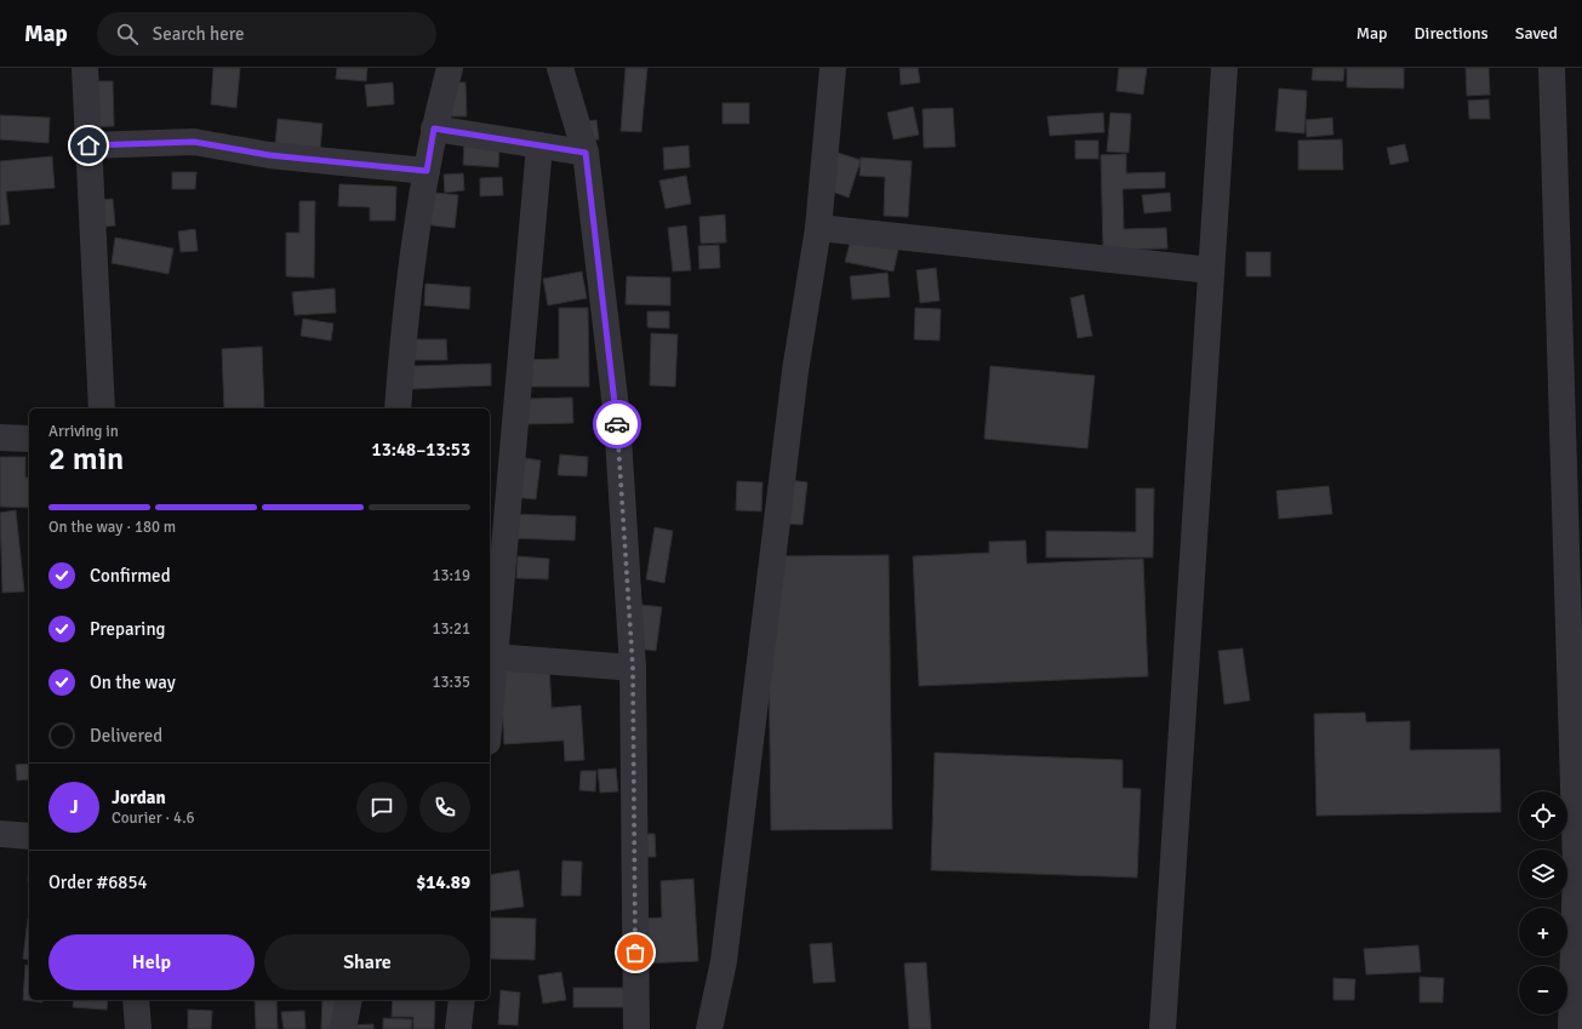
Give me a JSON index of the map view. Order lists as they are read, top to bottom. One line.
{"page":{"header":"Map","search":"Search here","nav":["Map","Directions","Saved"],"heading":["2 min","Arriving in","13:48–13:53"],"panel":["Jordan","Courier · 4.6","Order #6854","$14.89"],"bar":"On the way · 180 m","list":[["Confirmed","13:19"],["Preparing","13:21"],["On the way","13:35"],"Delivered"],"round":"J","map_buttons":["+","−"],"buttons":["Help","Share"]}}
